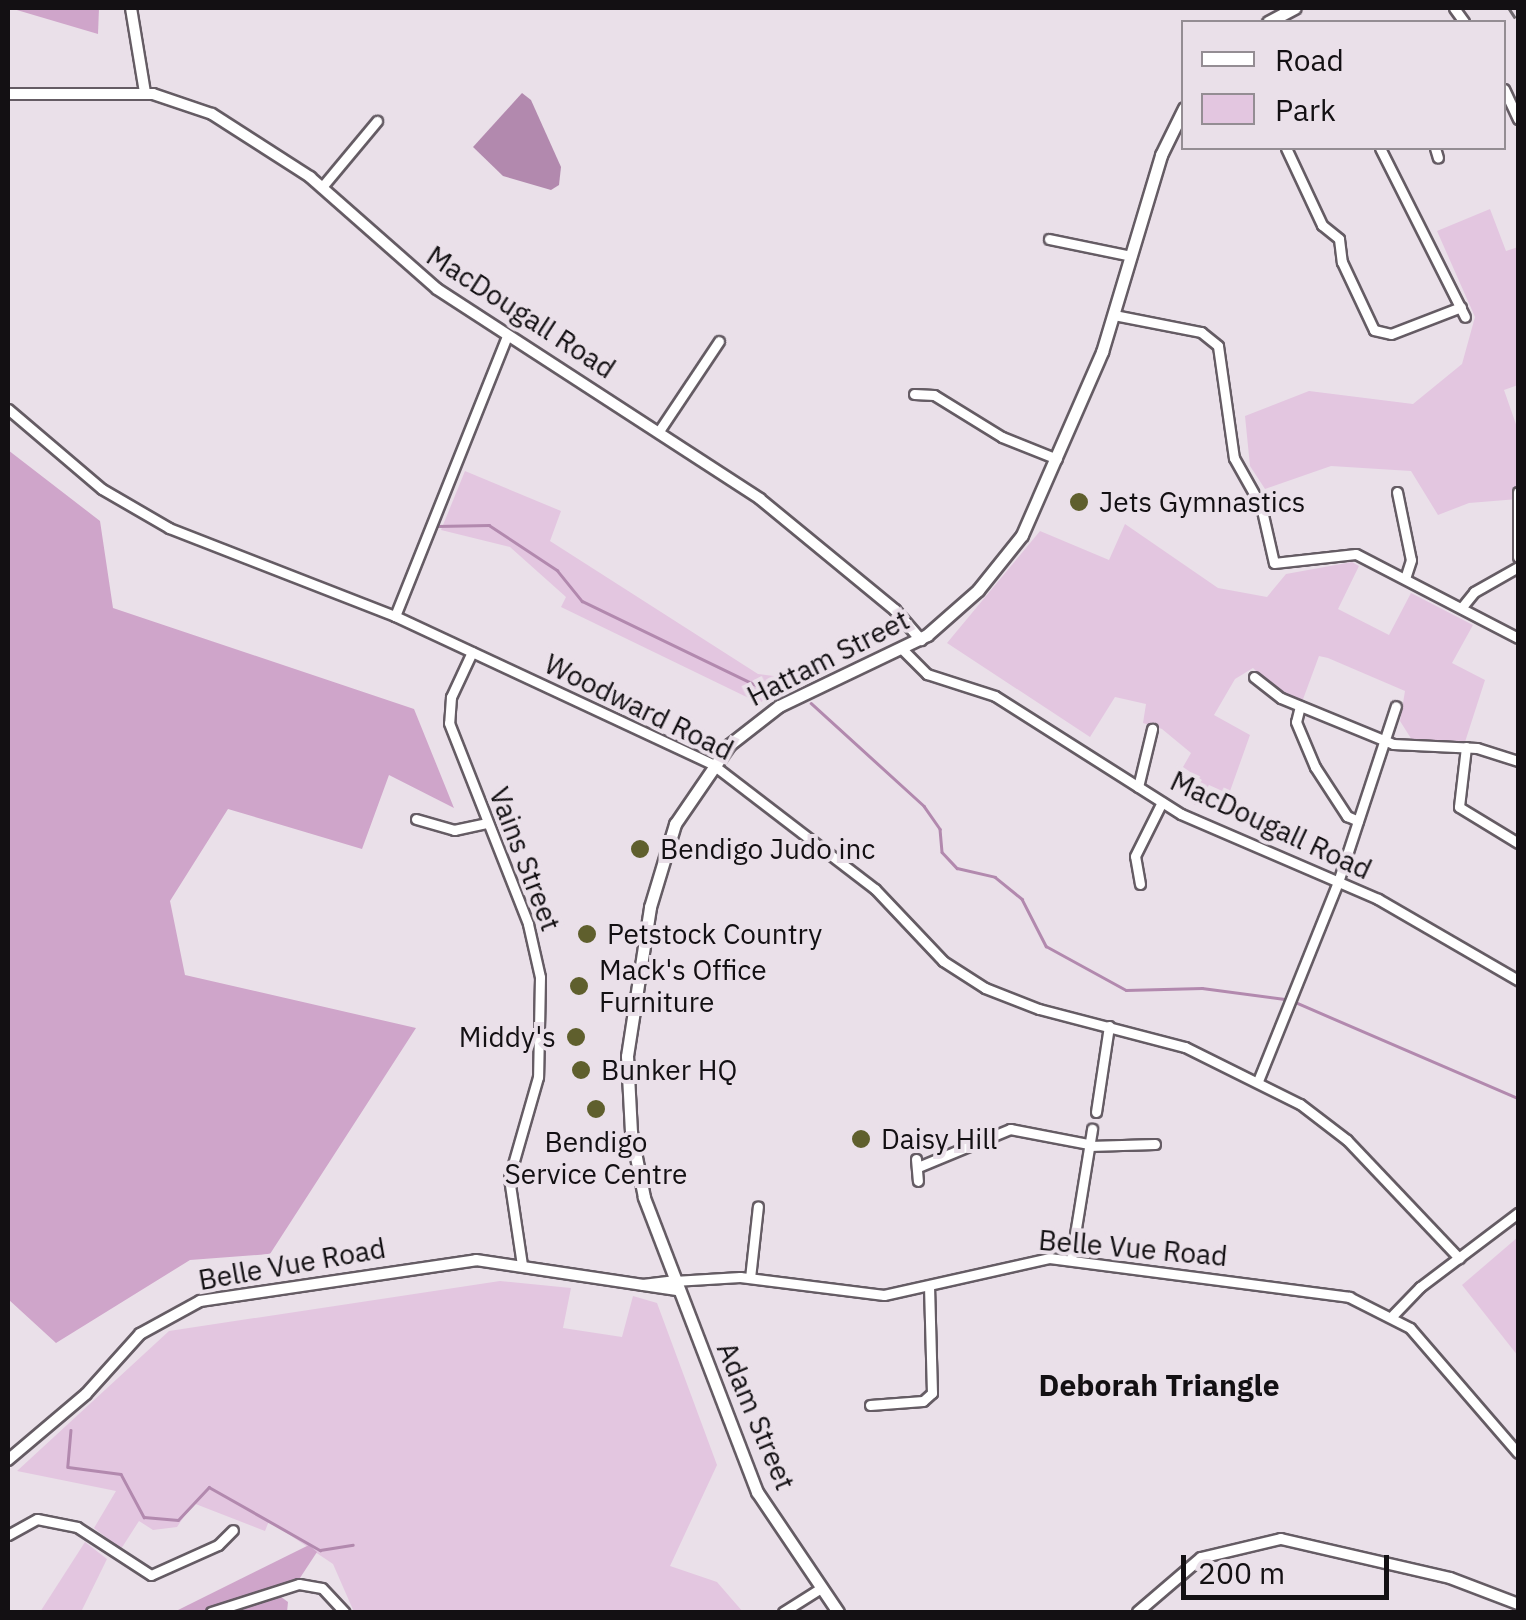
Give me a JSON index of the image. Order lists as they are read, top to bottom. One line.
{"streets":{"main road":["Hattam Street","Adam Street"],"street":["MacDougall Road","Woodward Road","Vains Street","Belle Vue Road"]},"crossings":[["MacDougall Road","Hattam Street"],["Hattam Street","Woodward Road"],["Hattam Street","Belle Vue Road"],["Hattam Street","Adam Street"],["Woodward Road","Vains Street"],["Vains Street","Belle Vue Road"],["Belle Vue Road","Adam Street"]],"districts":["Deborah Triangle"],"places":["Jets Gymnastics","Bendigo Judo inc","Petstock Country","Mack's Office Furniture","Middy's","Bunker HQ","Bendigo Service Centre","Daisy Hill"],"legend":["Road","Park"],"scale_bar":"200 m"}
